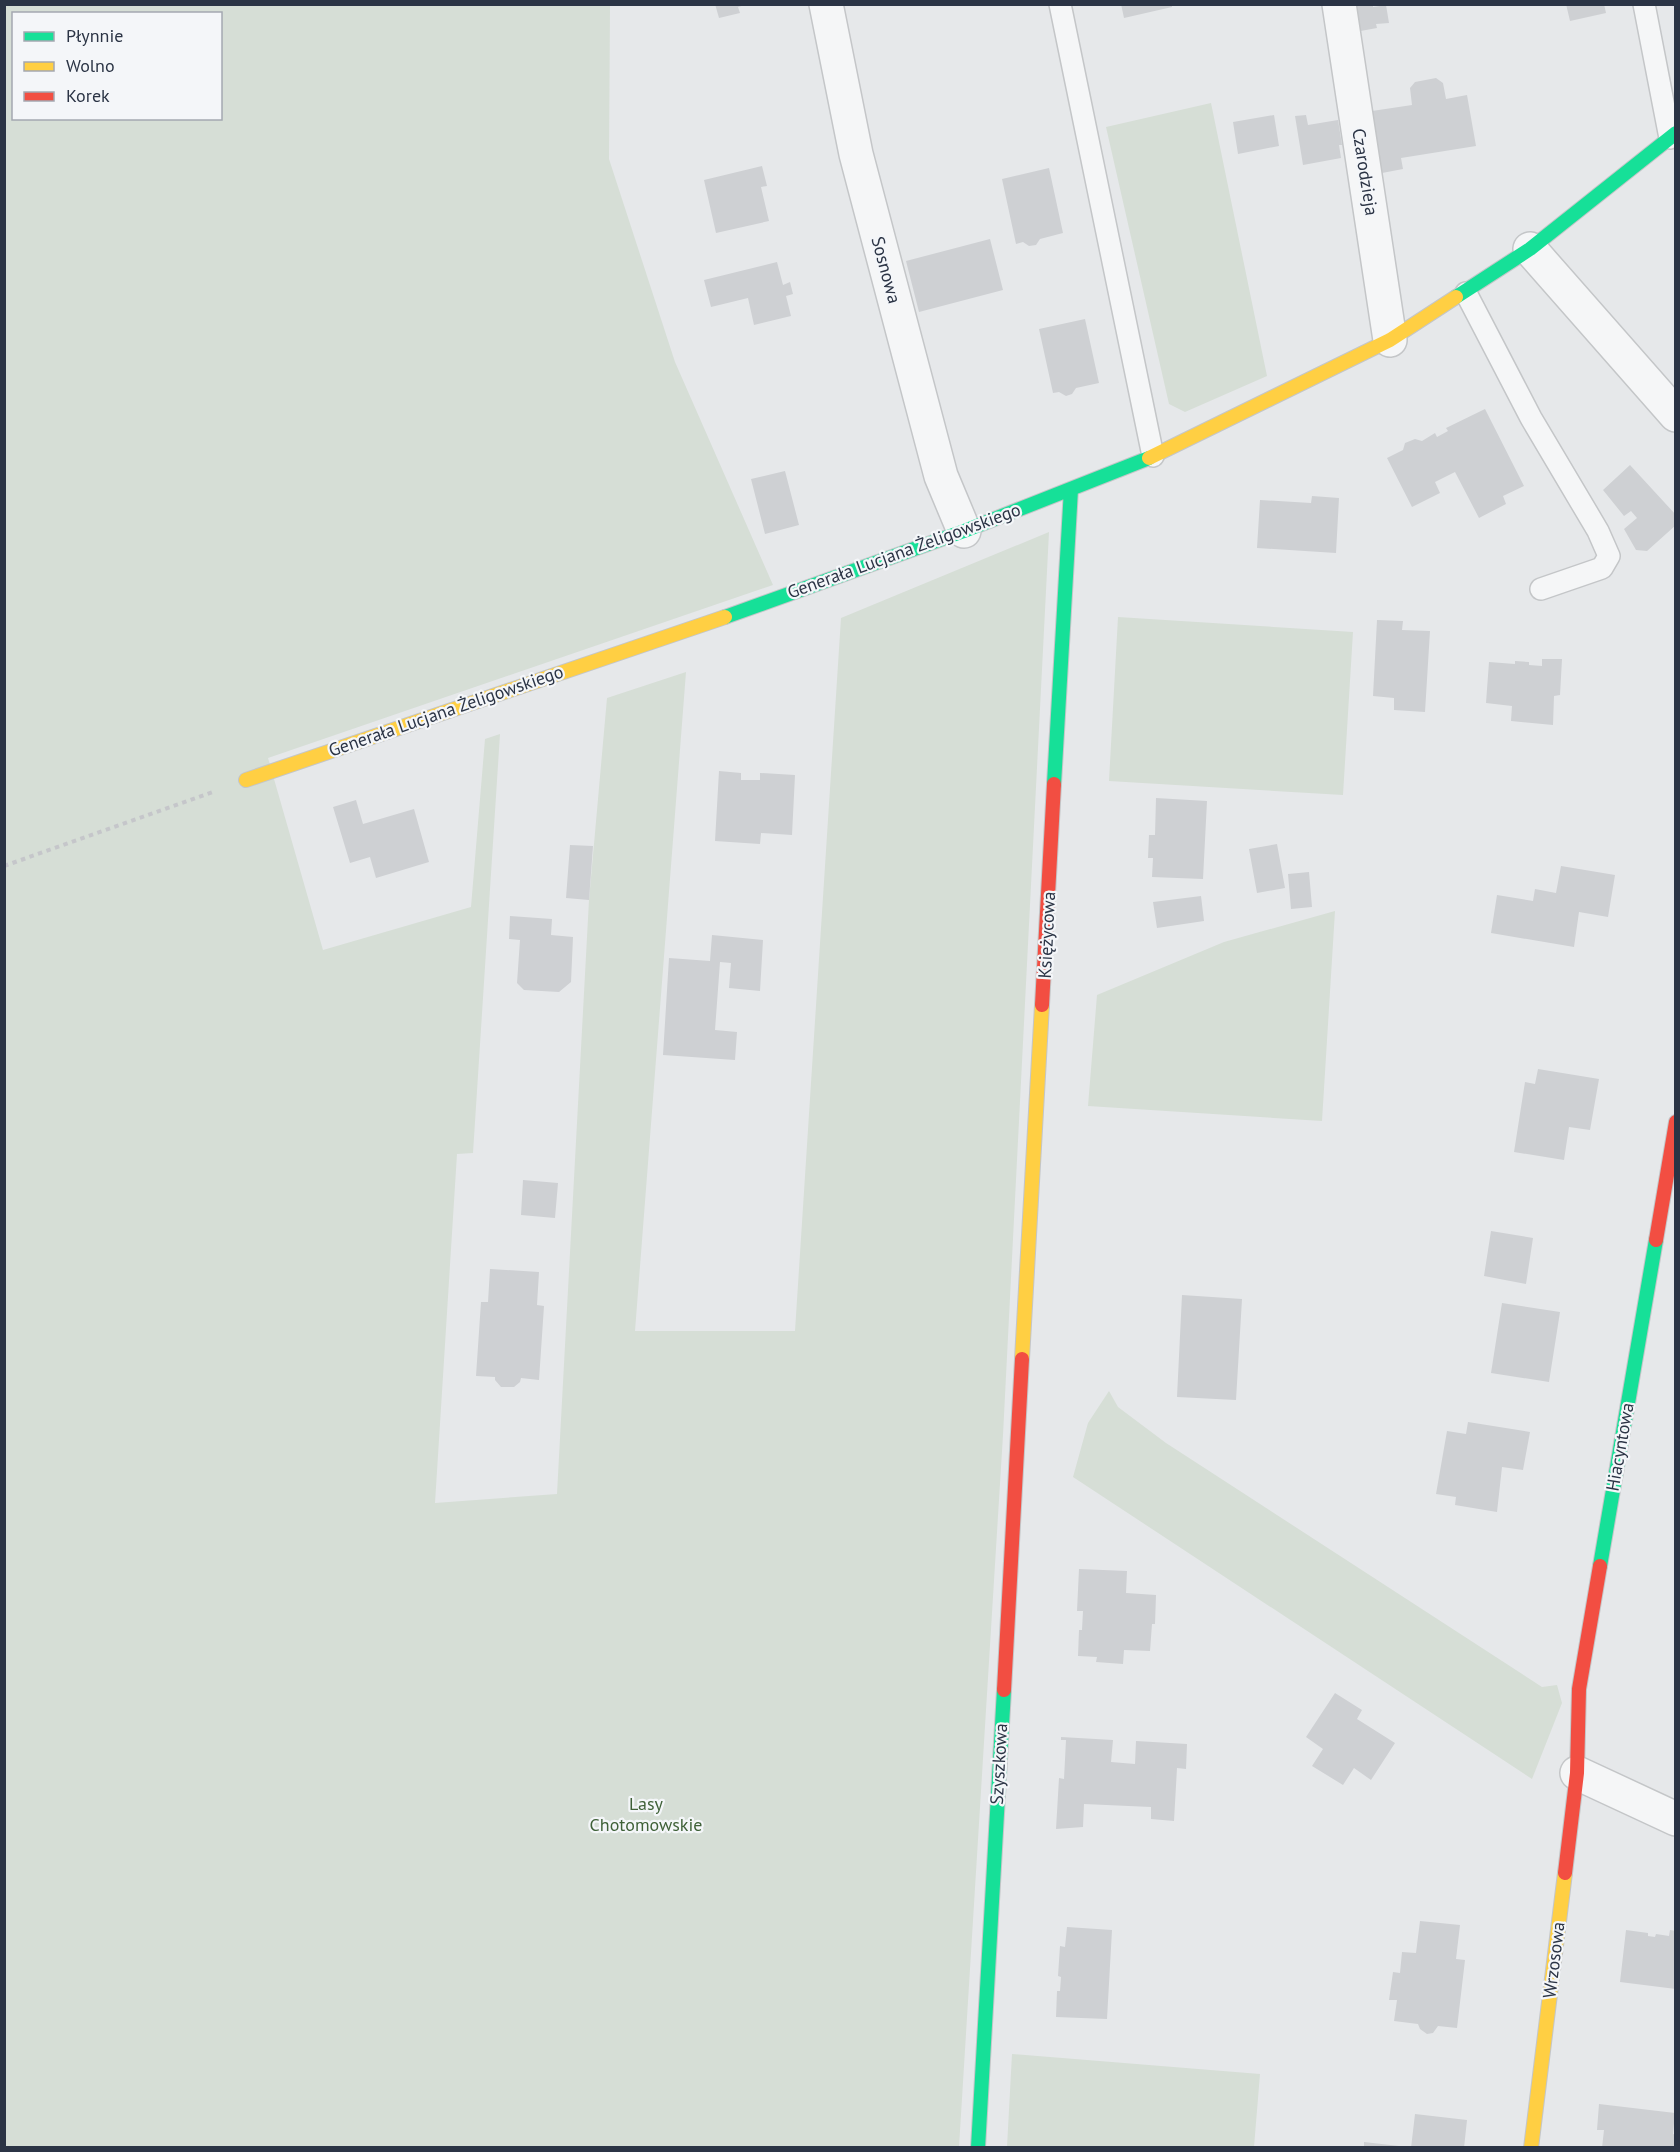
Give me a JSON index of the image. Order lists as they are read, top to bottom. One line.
{"streets":{"street":["Czarodzieja","Sosnowa","Generała Lucjana Żeligowskiego","Księżycowa","Hiacyntowa","Szyszkowa","Wrzosowa"]},"crossings":[["Czarodzieja","Generała Lucjana Żeligowskiego"],["Sosnowa","Generała Lucjana Żeligowskiego"],["Generała Lucjana Żeligowskiego","Księżycowa"],["Księżycowa","Szyszkowa"],["Hiacyntowa","Wrzosowa"]],"parks":["Lasy Chotomowskie"],"legend":["Płynnie","Wolno","Korek"]}
